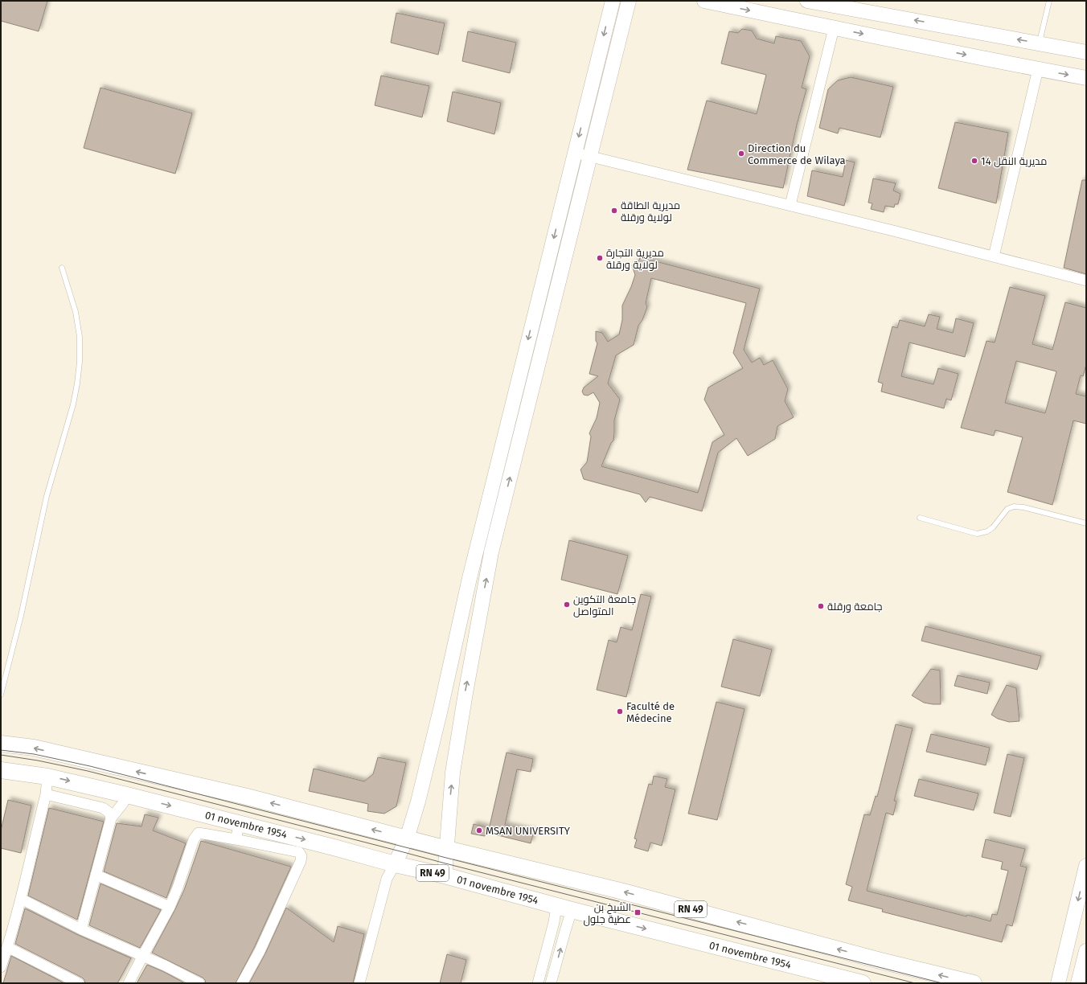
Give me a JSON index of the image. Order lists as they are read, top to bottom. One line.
{"streets":{"main road":["01 novembre 1954","RN 49"]},"places":{"other":["Direction du Commerce de Wilaya","مديرية النقل 14","مديرية الطاقة لولاية ورقلة","مديرية التجارة لولاية ورقلة","جامعة التكوين المتواصل","جامعة ورقلة","Faculté de Médecine","MSAN UNIVERSITY"],"transit":["الشيخ بن عطية جلول"]}}
